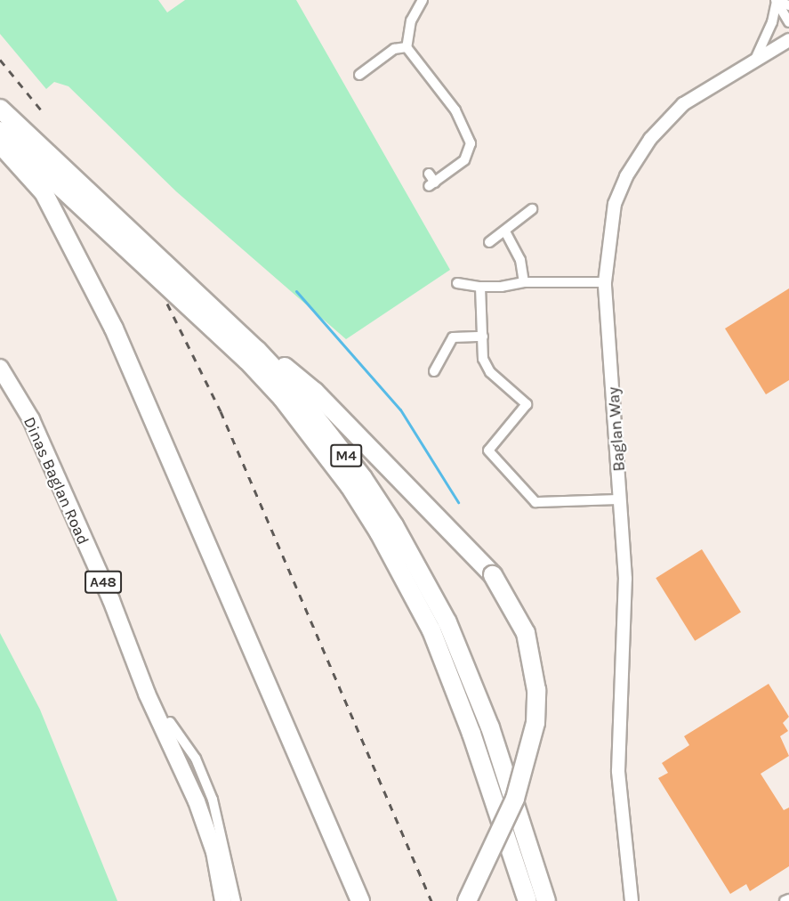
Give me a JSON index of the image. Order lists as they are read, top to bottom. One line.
{"streets":{"highway":["M4"],"main road":["Dinas Baglan Road","A48"],"street":["Baglan Way"]}}
